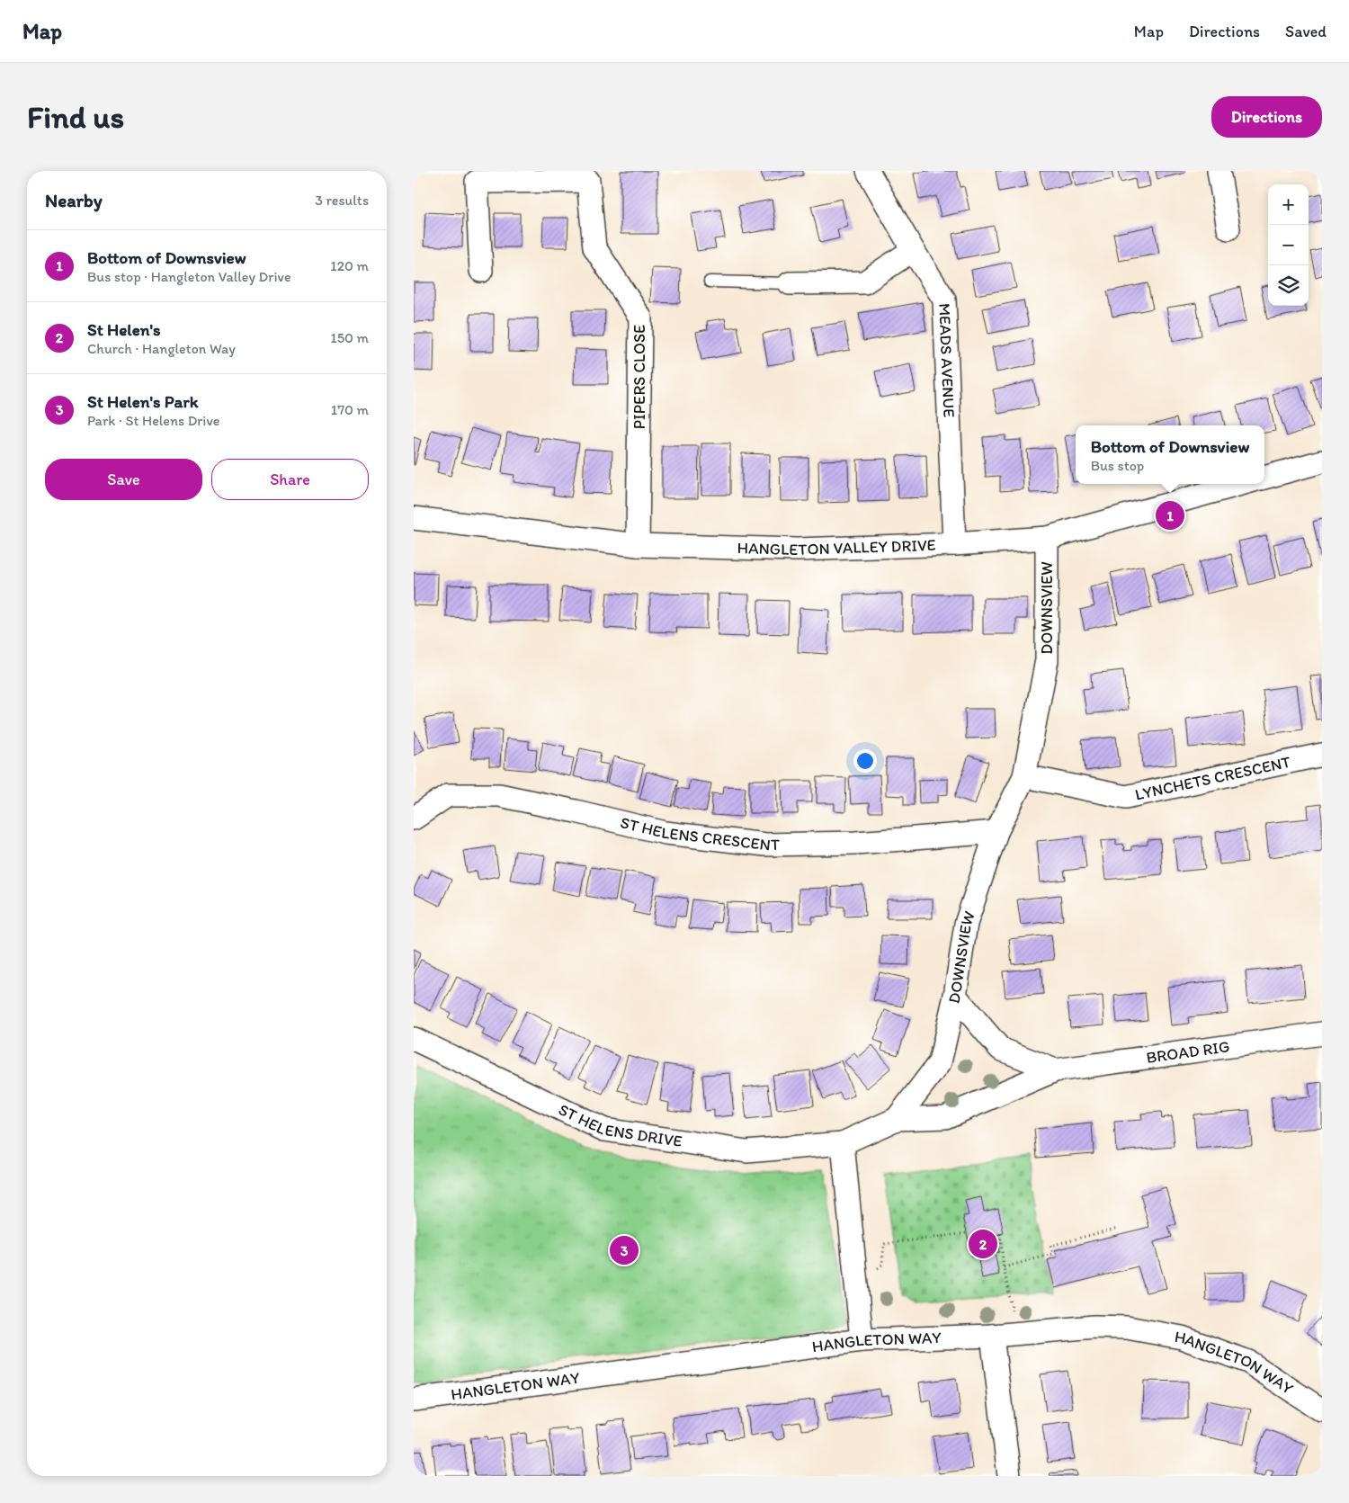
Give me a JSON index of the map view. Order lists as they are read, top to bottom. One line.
{"streets":{"street":["MEADS AVENUE","PIPERS CLOSE","HANGLETON VALLEY DRIVE","DOWNSVIEW","LYNCHETS CRESCENT","ST HELENS CRESCENT","BROAD RIG","ST HELENS DRIVE","HANGLETON WAY"]},"crossings":[["MEADS AVENUE","HANGLETON VALLEY DRIVE"],["PIPERS CLOSE","HANGLETON VALLEY DRIVE"],["HANGLETON VALLEY DRIVE","DOWNSVIEW"],["DOWNSVIEW","LYNCHETS CRESCENT"],["DOWNSVIEW","ST HELENS CRESCENT"],["DOWNSVIEW","BROAD RIG"],["DOWNSVIEW","ST HELENS DRIVE"]],"page":{"header":"Map","nav":["Map","Directions","Saved"],"buttons":["Directions",["Save","Share"]],"title":"Find us","heading":["Nearby","3 results"],"map_buttons":["+","−"],"list":[{"mark":"1","name":"Bottom of Downsview","note":"Bus stop · Hangleton Valley Drive","value":"120 m"},{"mark":"2","name":"St Helen's","note":"Church · Hangleton Way","value":"150 m"},{"mark":"3","name":"St Helen's Park","note":"Park · St Helens Drive","value":"170 m"}],"popup":["Bottom of Downsview","Bus stop"],"pins":["1","2","3"]}}
